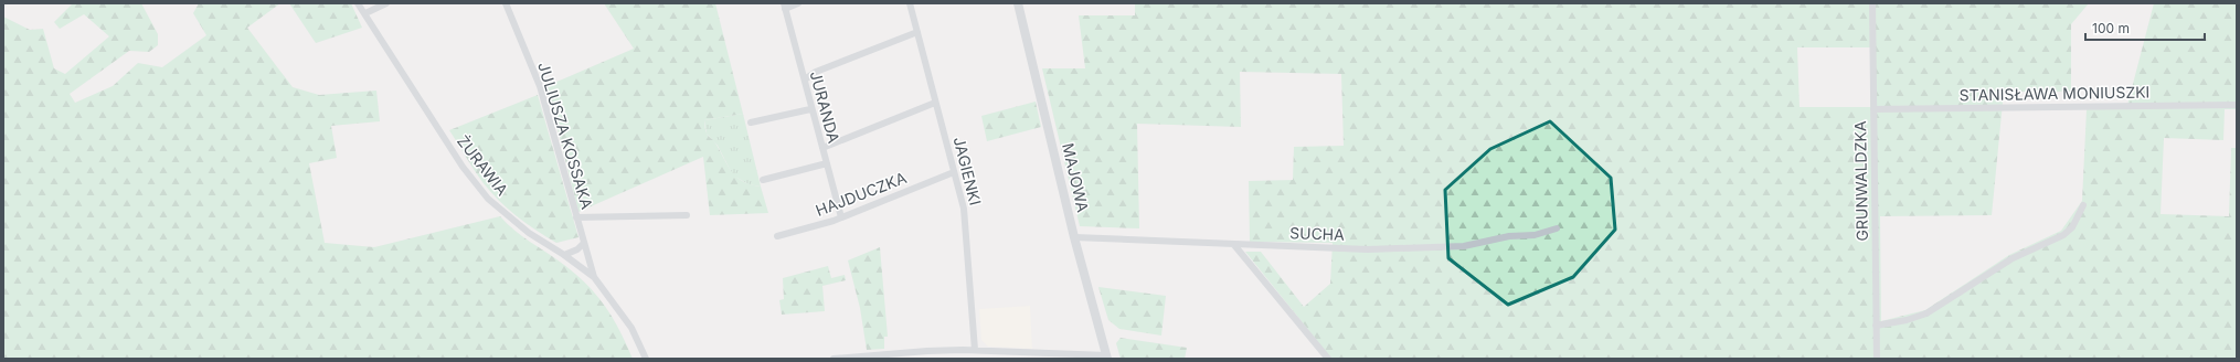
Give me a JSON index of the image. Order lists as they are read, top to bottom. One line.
{"streets":{"street":["STANISŁAWA MONIUSZKI","JURANDA","JULIUSZA KOSSAKA","ŻURAWIA","JAGIENKI","MAJOWA","GRUNWALDZKA","HAJDUCZKA","SUCHA"]},"crossings":[["STANISŁAWA MONIUSZKI","GRUNWALDZKA"],["JURANDA","HAJDUCZKA"],["JULIUSZA KOSSAKA","ŻURAWIA"],["JAGIENKI","HAJDUCZKA"],["MAJOWA","SUCHA"]],"scale_bar":"100 m"}
